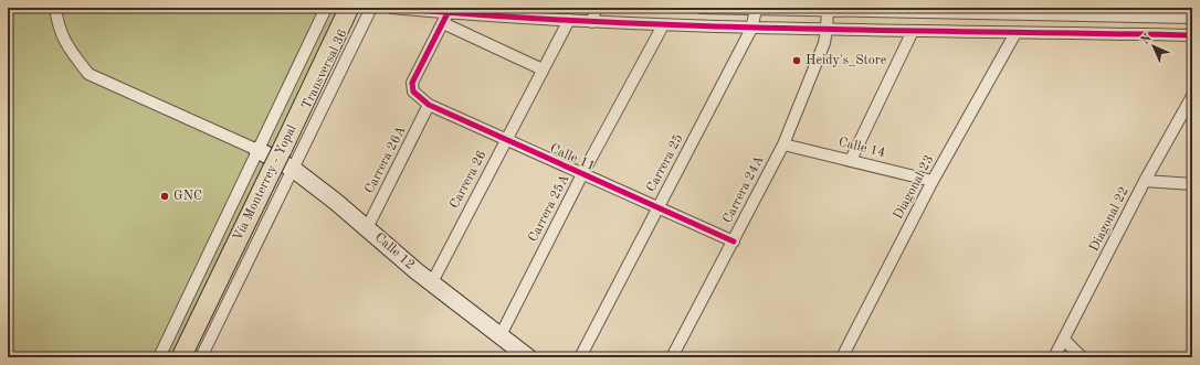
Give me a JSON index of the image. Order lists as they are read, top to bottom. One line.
{"streets":{"highway":["Vía Monterrey - Yopal"],"main road":["Calle 12"],"street":["Transversal 36","Calle 14","Calle 11","Carrera 26A","Carrera 25","Carrera 26","Diagonal 23","Carrera 24A","Carrera 25A","Diagonal 22"]},"crossings":[["Transversal 36","Calle 12"],["Calle 14","Diagonal 23"],["Calle 14","Carrera 24A"],["Calle 11","Carrera 26A"],["Calle 11","Carrera 25"],["Calle 11","Carrera 26"],["Calle 11","Carrera 24A"],["Calle 11","Carrera 25A"],["Carrera 26A","Calle 12"],["Carrera 26","Calle 12"],["Carrera 25A","Calle 12"]],"places":["Heidy's_Store","GNC"],"north":"top left"}
